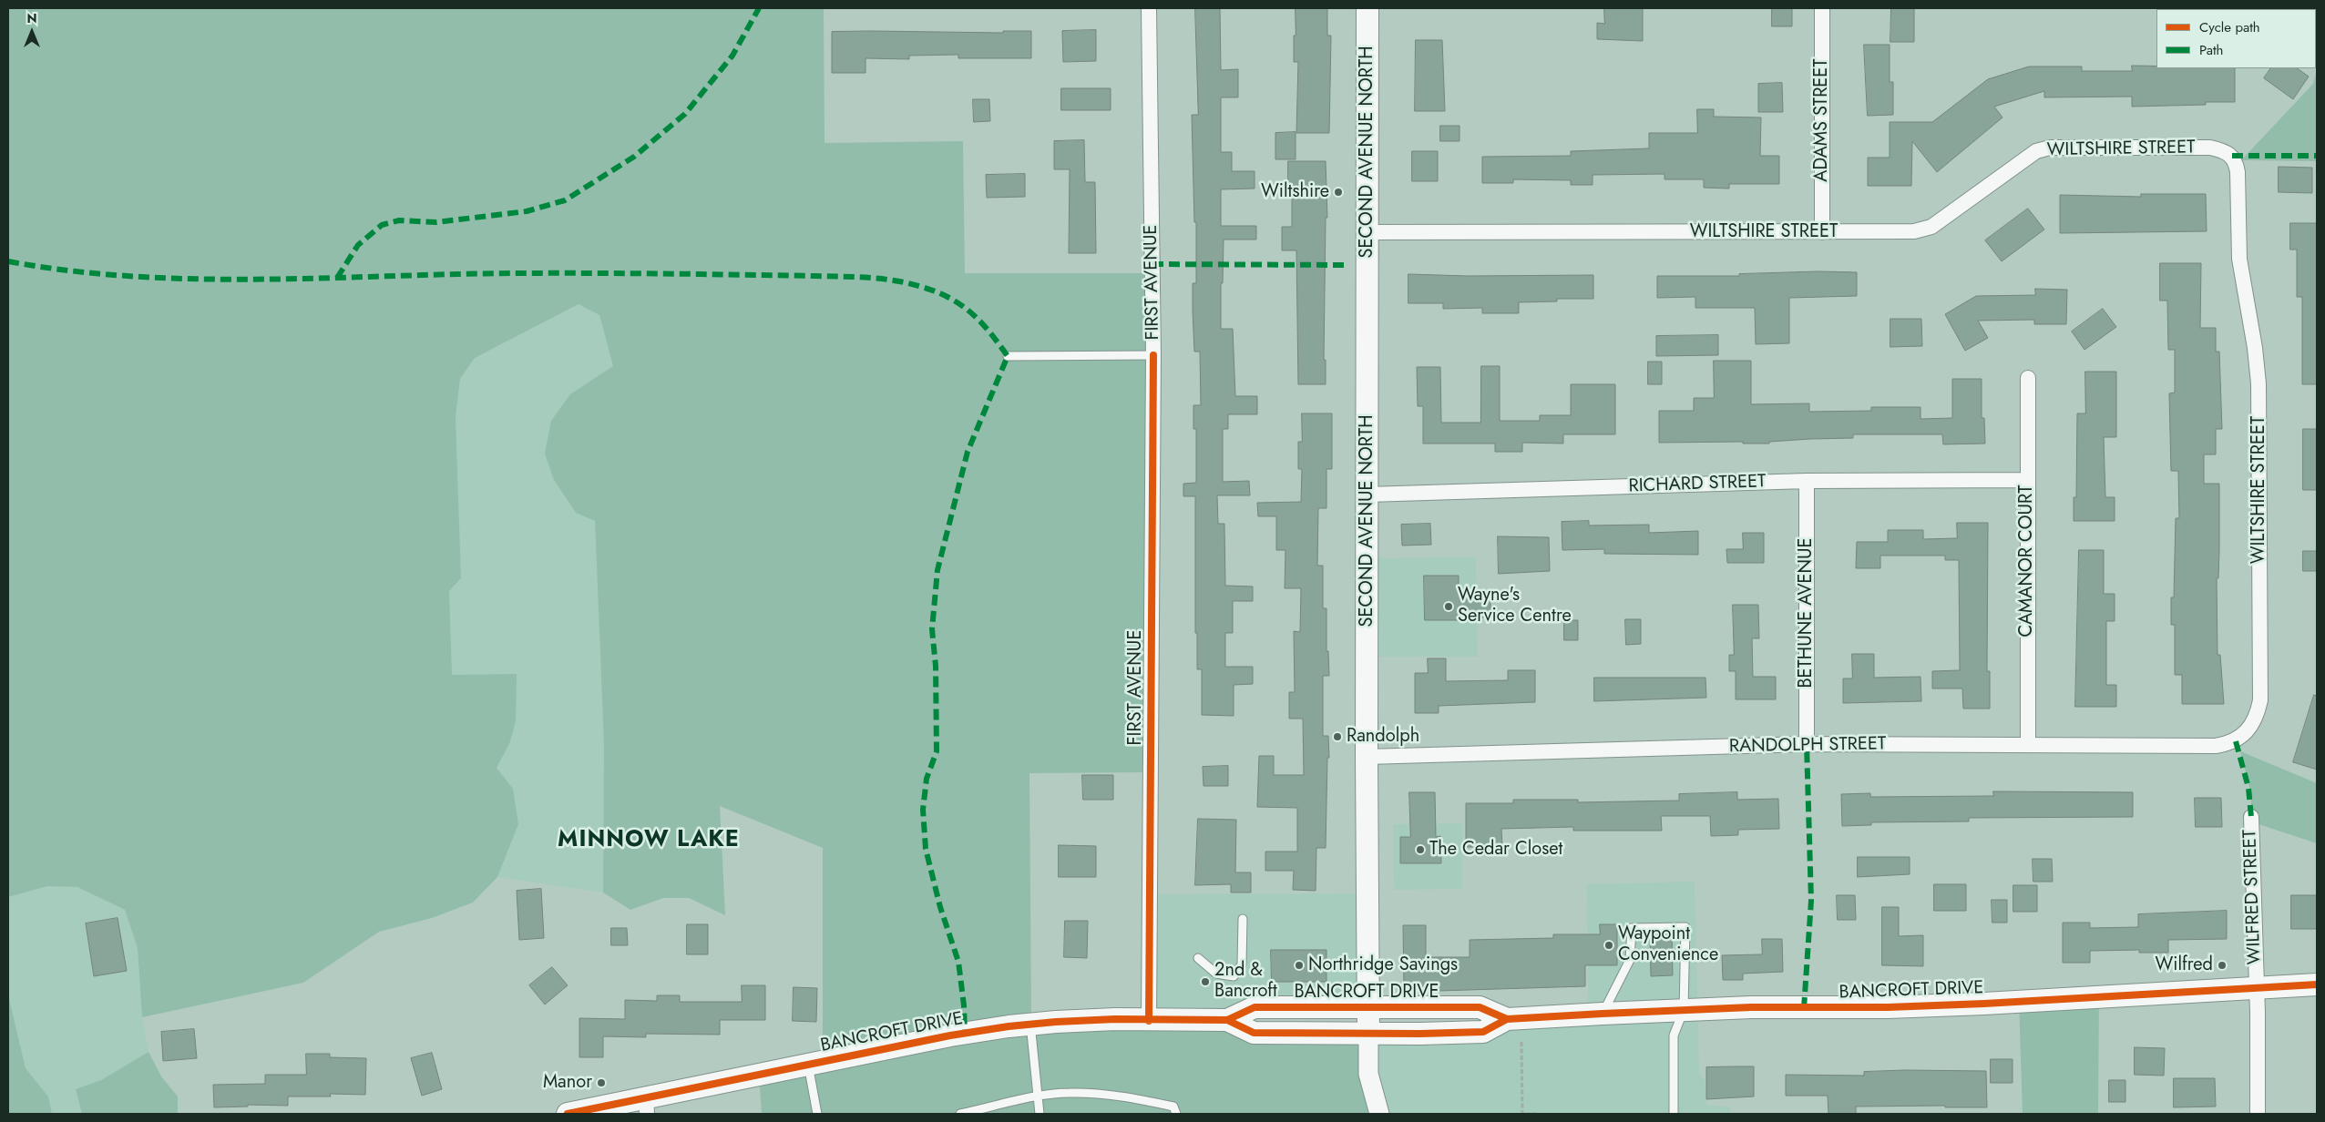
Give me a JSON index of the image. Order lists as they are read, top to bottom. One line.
{"streets":{"main road":["SECOND AVENUE NORTH","BANCROFT DRIVE"],"street":["ADAMS STREET","WILTSHIRE STREET","FIRST AVENUE","RICHARD STREET","CAMANOR COURT","BETHUNE AVENUE","RANDOLPH STREET","WILFRED STREET"]},"crossings":[["ADAMS STREET","WILTSHIRE STREET"],["WILTSHIRE STREET","SECOND AVENUE NORTH"],["WILTSHIRE STREET","RANDOLPH STREET"],["SECOND AVENUE NORTH","RICHARD STREET"],["SECOND AVENUE NORTH","RANDOLPH STREET"],["SECOND AVENUE NORTH","BANCROFT DRIVE"],["FIRST AVENUE","BANCROFT DRIVE"],["RICHARD STREET","CAMANOR COURT"],["RICHARD STREET","BETHUNE AVENUE"],["CAMANOR COURT","RANDOLPH STREET"],["BETHUNE AVENUE","RANDOLPH STREET"],["WILFRED STREET","BANCROFT DRIVE"]],"districts":["MINNOW LAKE"],"places":["Wiltshire","Wayne's Service Centre","Randolph","The Cedar Closet","Waypoint Convenience","Northridge Savings","Wilfred","2nd & Bancroft","Manor"],"legend":["Cycle path","Path"],"north":"top"}
